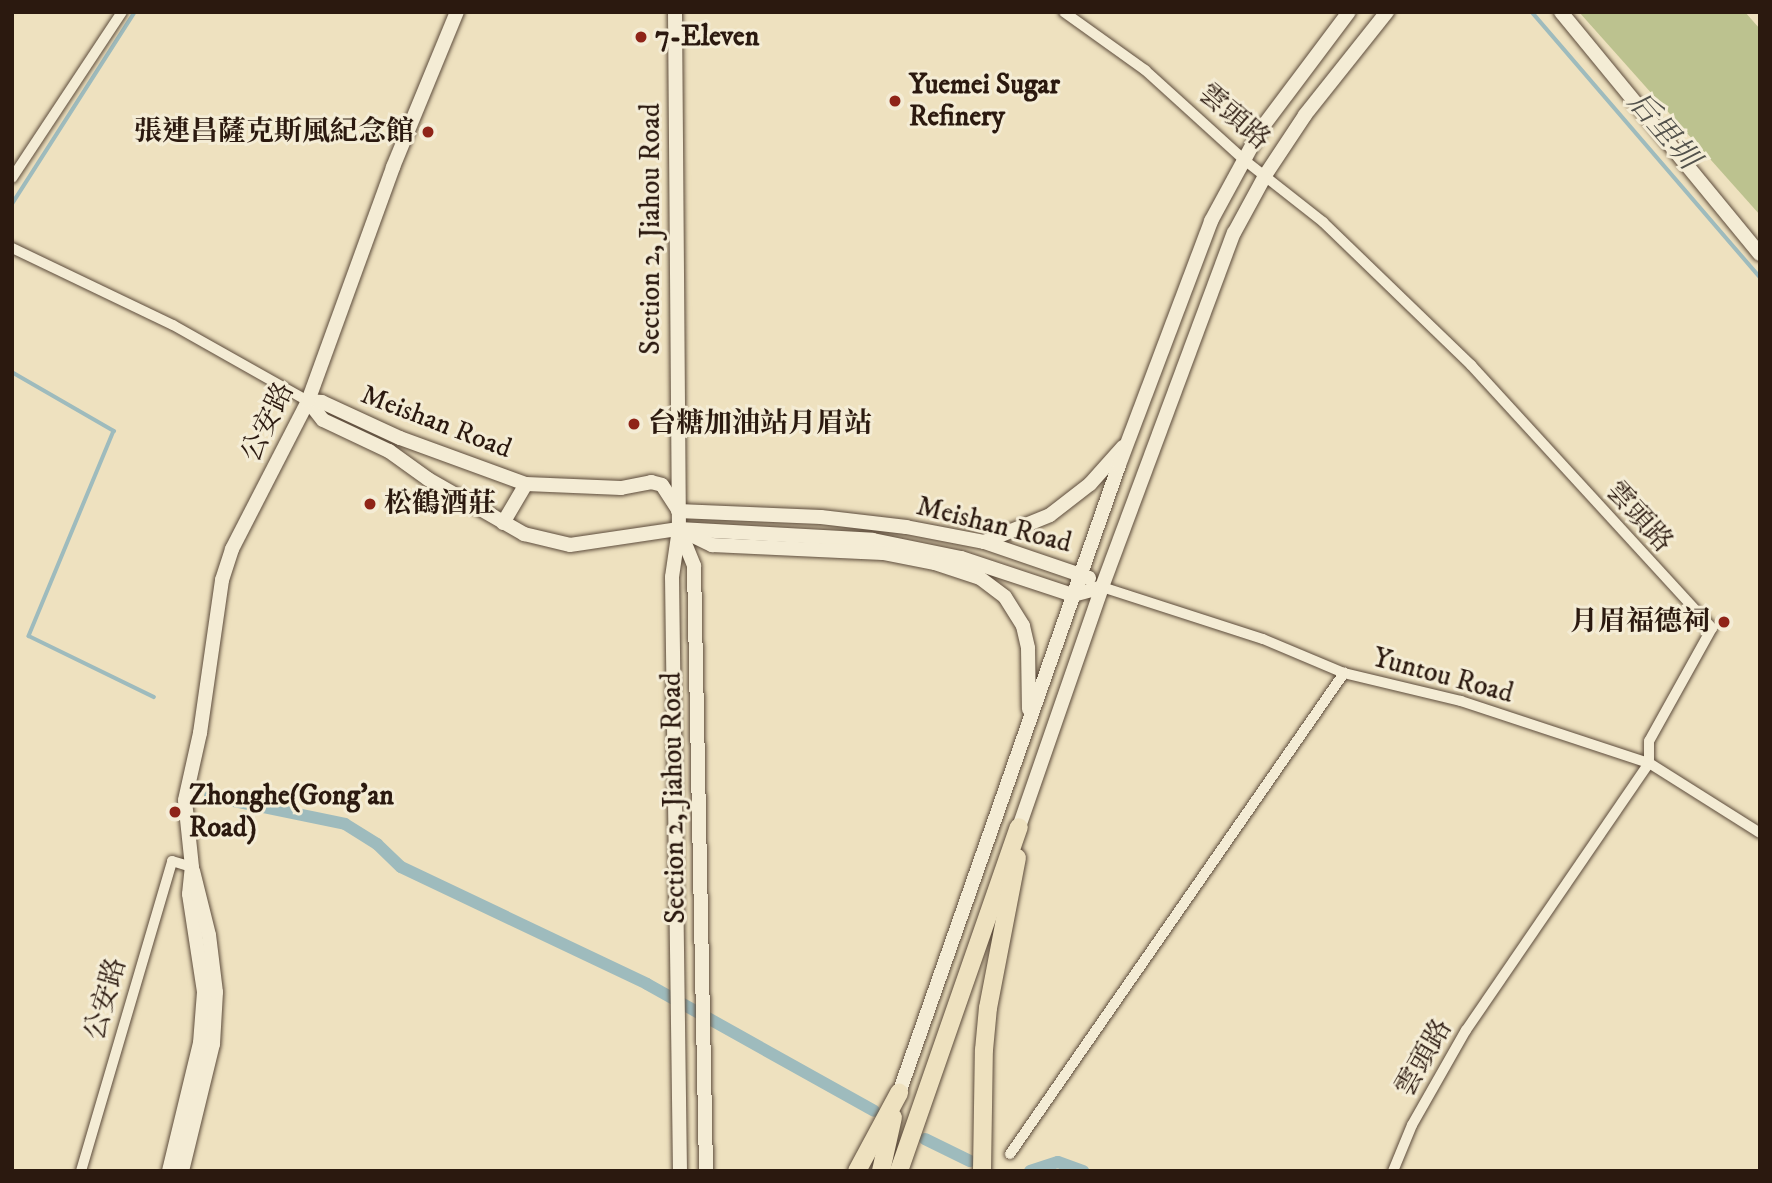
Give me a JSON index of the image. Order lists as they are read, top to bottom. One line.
{"streets":{"street":["雲頭路","Section 2, Jiahou Road","公安路","Meishan Road","Yuntou Road"]},"crossings":[["雲頭路","Yuntou Road"],["Section 2, Jiahou Road","Meishan Road"],["公安路","Meishan Road"],["Meishan Road","Yuntou Road"]],"water":["后里圳"],"places":["7-Eleven","Yuemei Sugar Refinery","張連昌薩克斯風紀念館","台糖加油站月眉站","松鶴酒莊","月眉福德祠","Zhonghe(Gong'an Road)"]}
